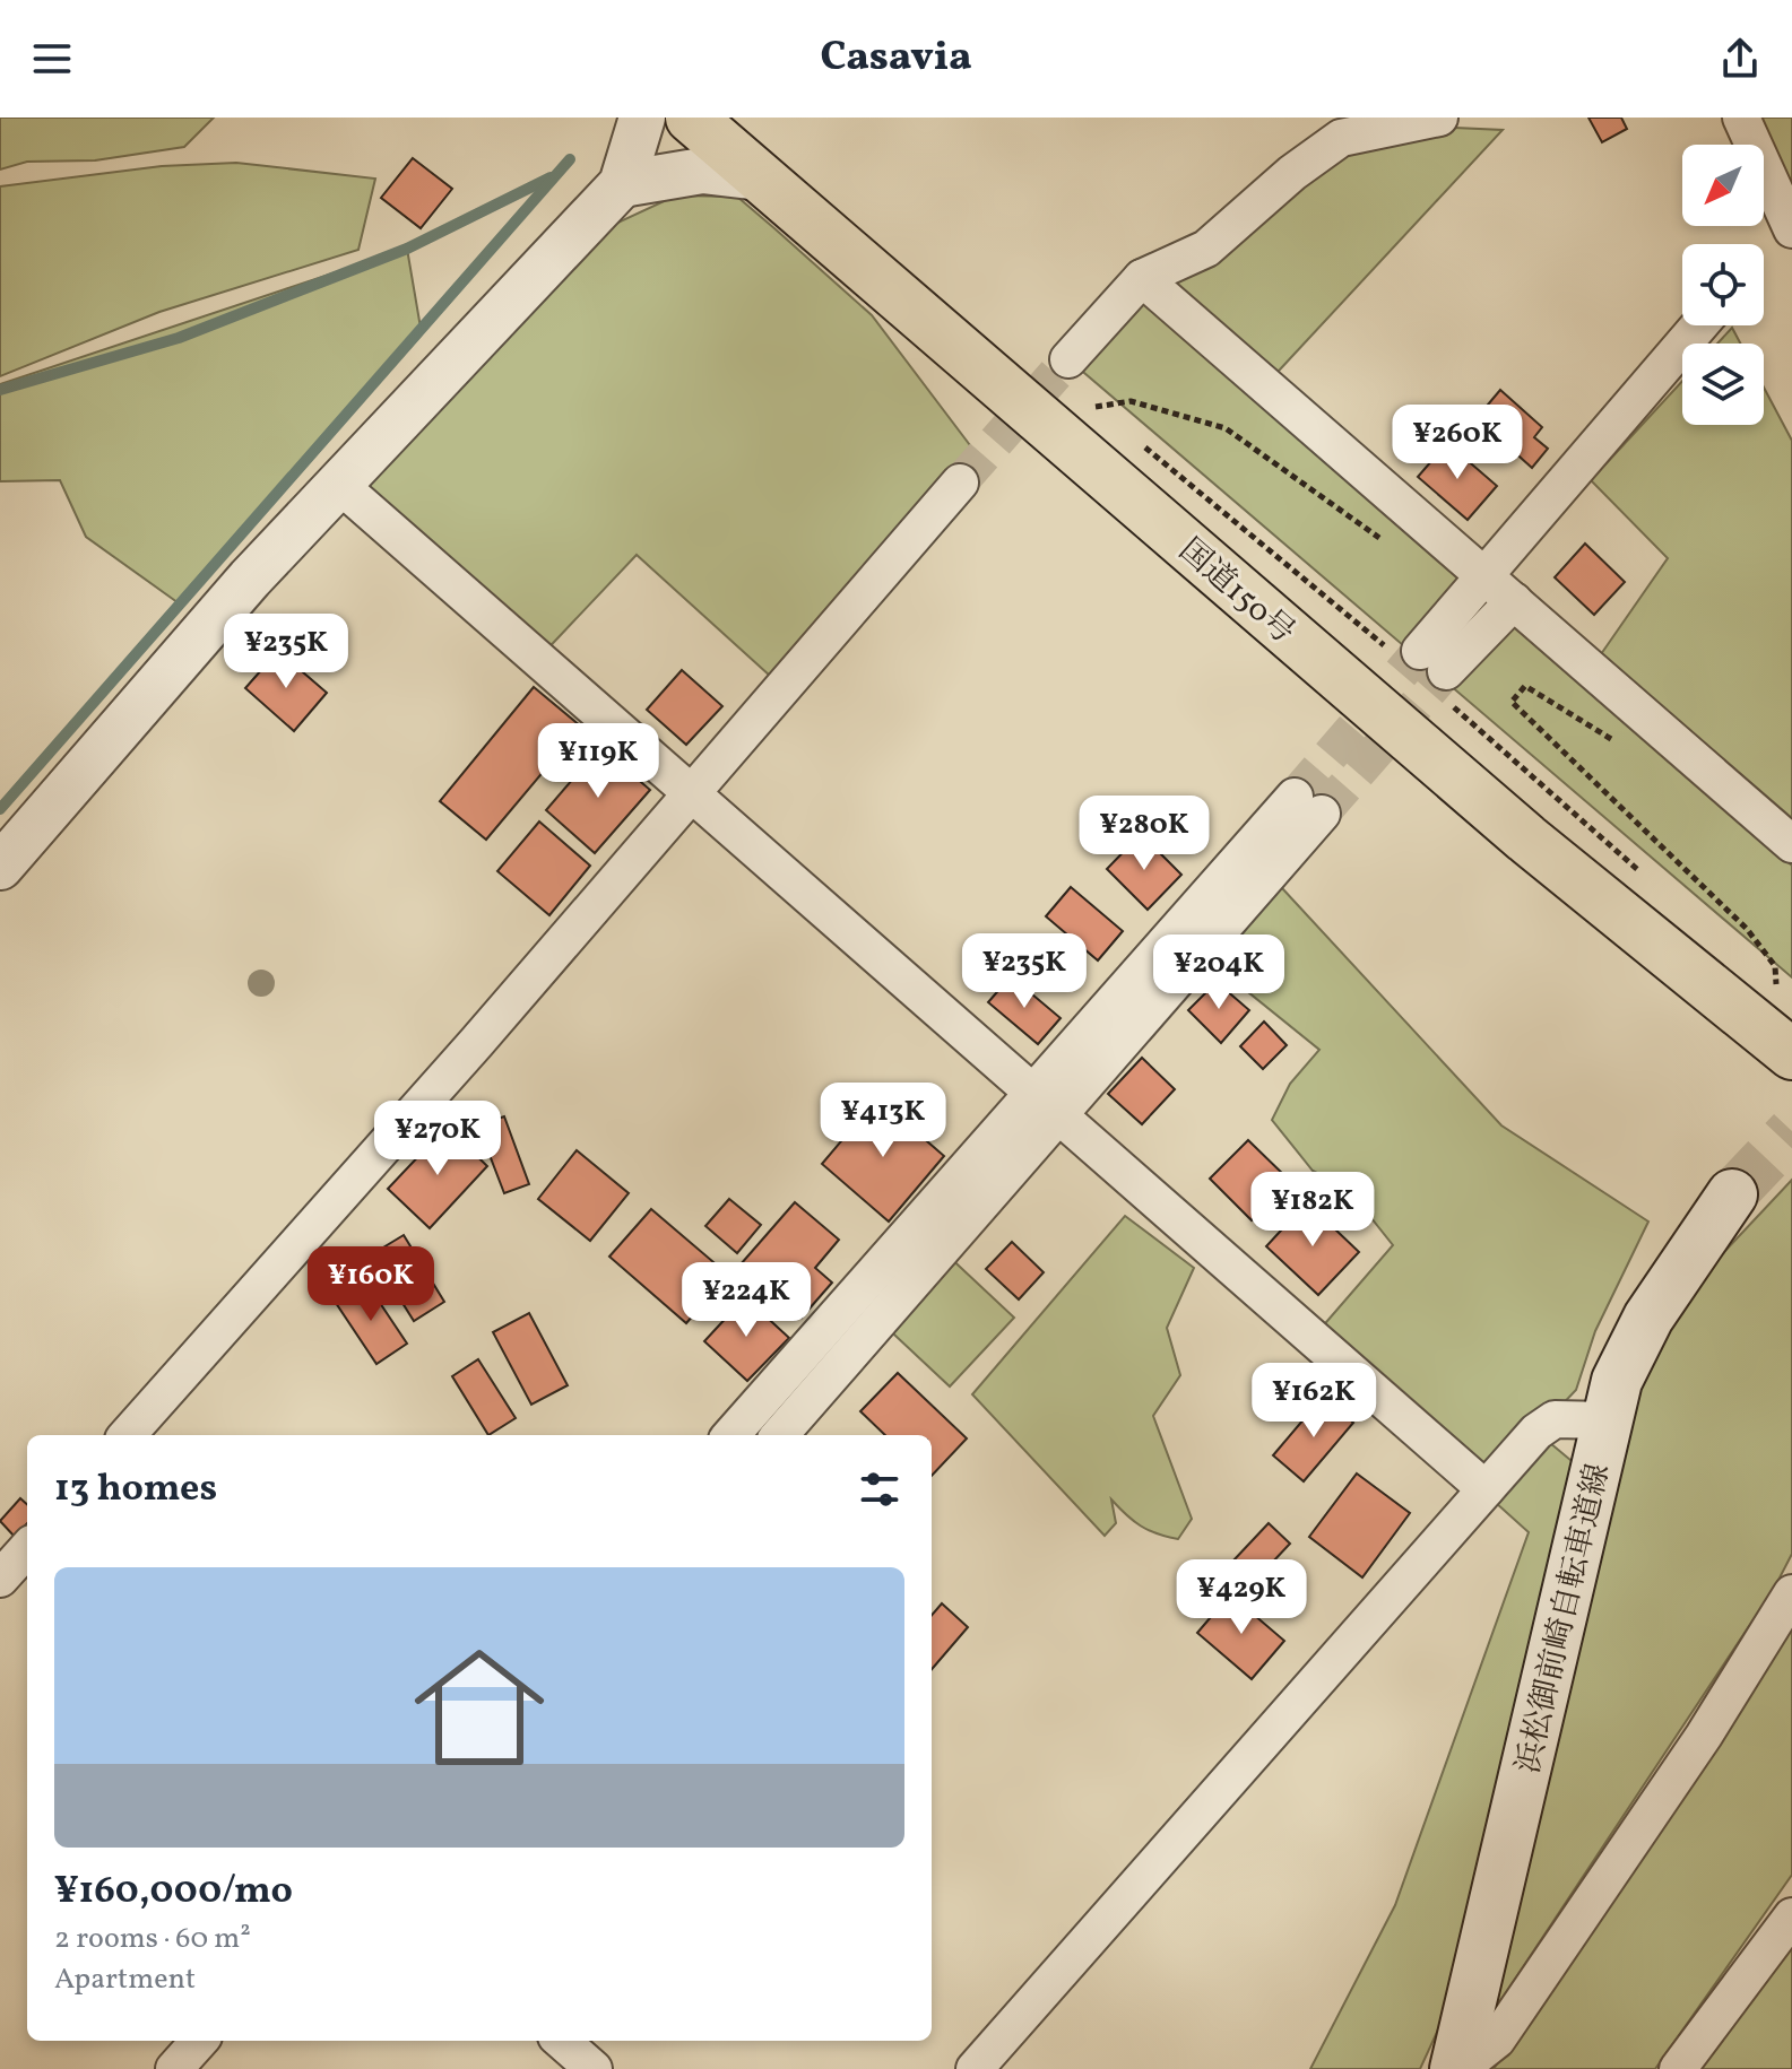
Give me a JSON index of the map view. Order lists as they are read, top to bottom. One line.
{"streets":{"highway":["国道150号"],"main road":["浜松御前崎自転車道線"]},"north":"bottom left","page":{"header":"Casavia","price":["¥260K","¥235K","¥119K","¥280K","¥235K","¥204K","¥413K","¥270K","¥182K","¥160K","¥224K","¥162K","¥429K"],"heading":"13 homes","list":[{"name":"¥160,000/mo","note":"2 rooms · 60 m² · Apartment"}]}}
